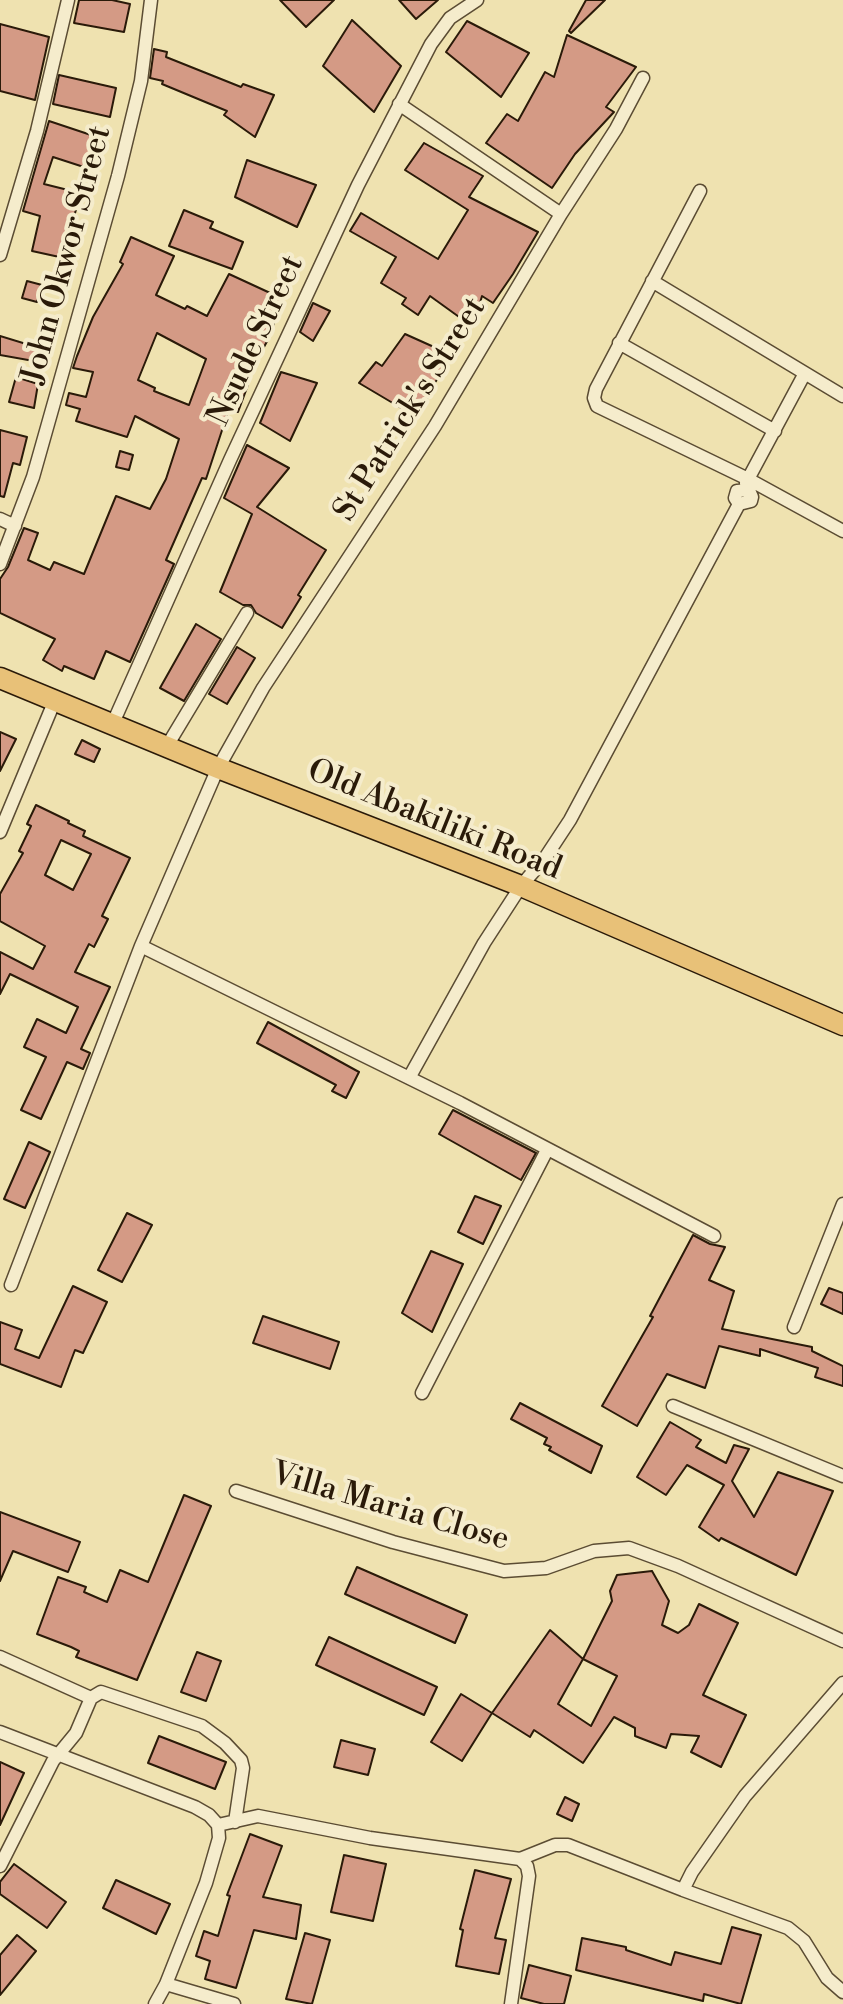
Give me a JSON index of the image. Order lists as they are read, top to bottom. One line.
{"streets":{"main road":["Old Abakiliki Road"],"street":["John Okwor Street","Nsude Street","St Patrick's Street","Villa Maria Close"]},"crossings":[["Nsude Street","Old Abakiliki Road"],["St Patrick's Street","Old Abakiliki Road"]]}
